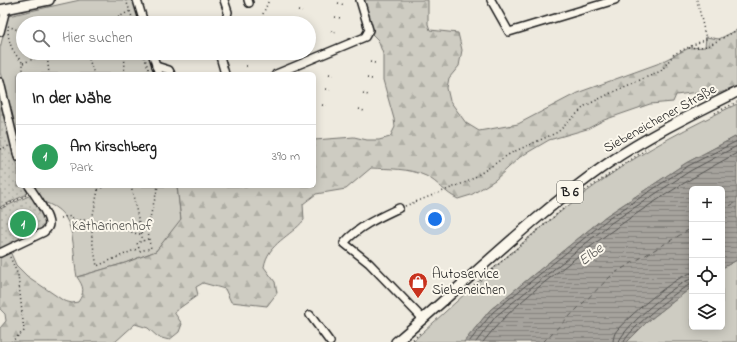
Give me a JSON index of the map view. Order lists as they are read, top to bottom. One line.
{"streets":{"main road":["Siebeneichener Straße","B 6"]},"water":["Elbe"],"parks":["Katharinenhof"],"places":{"shop":["Autoservice Siebeneichen"]},"page":{"search":"Hier suchen","heading":"In der Nähe","list":[{"mark":"1","name":"Am Kirschberg","note":"Park","value":"390 m"}],"map_buttons":["+","−"],"pins":"1"}}
